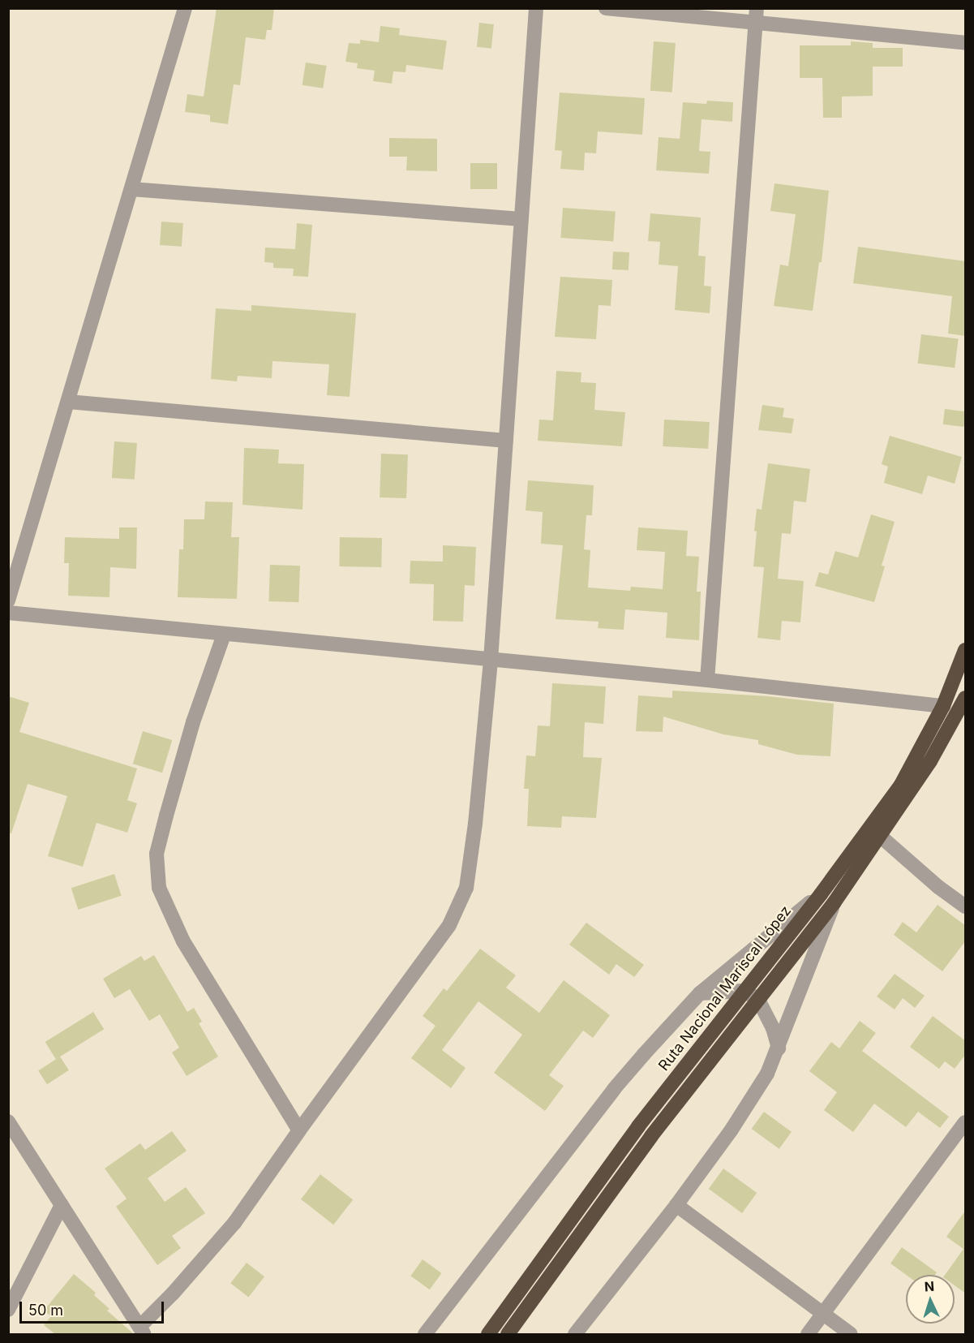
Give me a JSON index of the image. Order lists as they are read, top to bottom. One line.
{"streets":{"highway":["Ruta Nacional Mariscal López"]},"scale_bar":"50 m","north":"top"}
